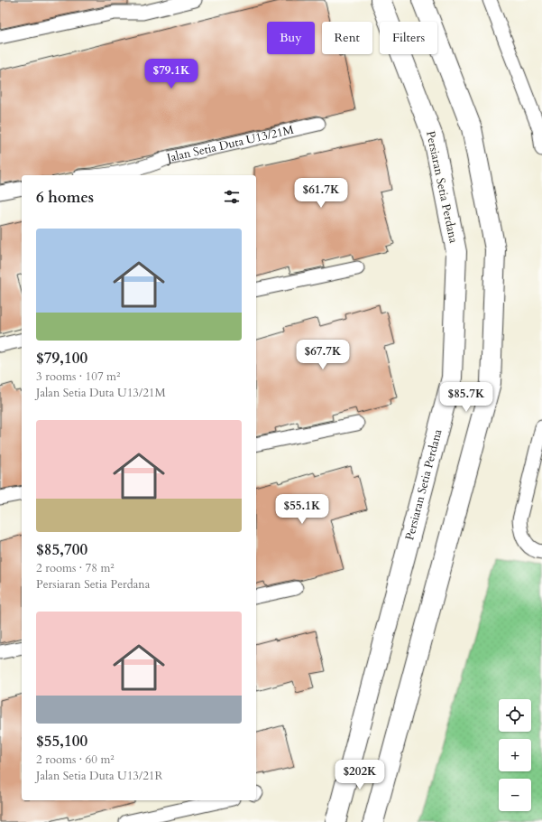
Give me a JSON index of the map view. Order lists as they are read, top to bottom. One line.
{"streets":{"main road":["Persiaran Setia Perdana"],"street":["Jalan Setia Duta U13/21M"]},"page":{"chip":["Buy","Rent","Filters"],"price":["$79.1K","$61.7K","$67.7K","$85.7K","$55.1K","$202K"],"heading":"6 homes","list":[{"name":"$79,100","note":"3 rooms · 107 m² · Jalan Setia Duta U13/21M"},{"name":"$85,700","note":"2 rooms · 78 m² · Persiaran Setia Perdana"},{"name":"$55,100","note":"2 rooms · 60 m² · Jalan Setia Duta U13/21R"}],"map_buttons":["+","−"]}}
